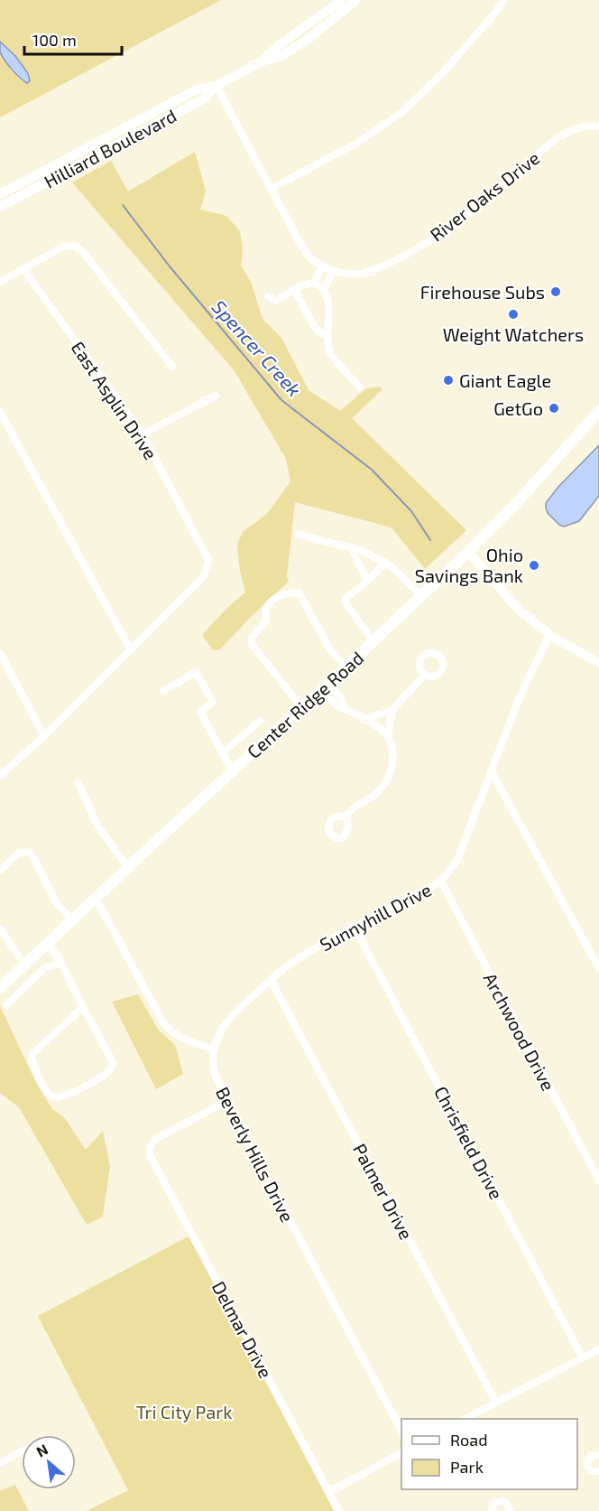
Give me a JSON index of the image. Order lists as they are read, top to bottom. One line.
{"streets":{"main road":["Hilliard Boulevard","Center Ridge Road"],"street":["River Oaks Drive","East Asplin Drive","Sunnyhill Drive","Archwood Drive","Chrisfield Drive","Beverly Hills Drive","Palmer Drive","Delmar Drive"]},"crossings":[["Hilliard Boulevard","River Oaks Drive"],["Sunnyhill Drive","Archwood Drive"],["Sunnyhill Drive","Chrisfield Drive"],["Sunnyhill Drive","Beverly Hills Drive"],["Sunnyhill Drive","Palmer Drive"],["Beverly Hills Drive","Delmar Drive"]],"water":["Spencer Creek"],"parks":["Tri City Park"],"places":["Firehouse Subs","Weight Watchers","Giant Eagle","GetGo","Ohio Savings Bank"],"legend":["Road","Park"],"scale_bar":"100 m","north":"top left"}
